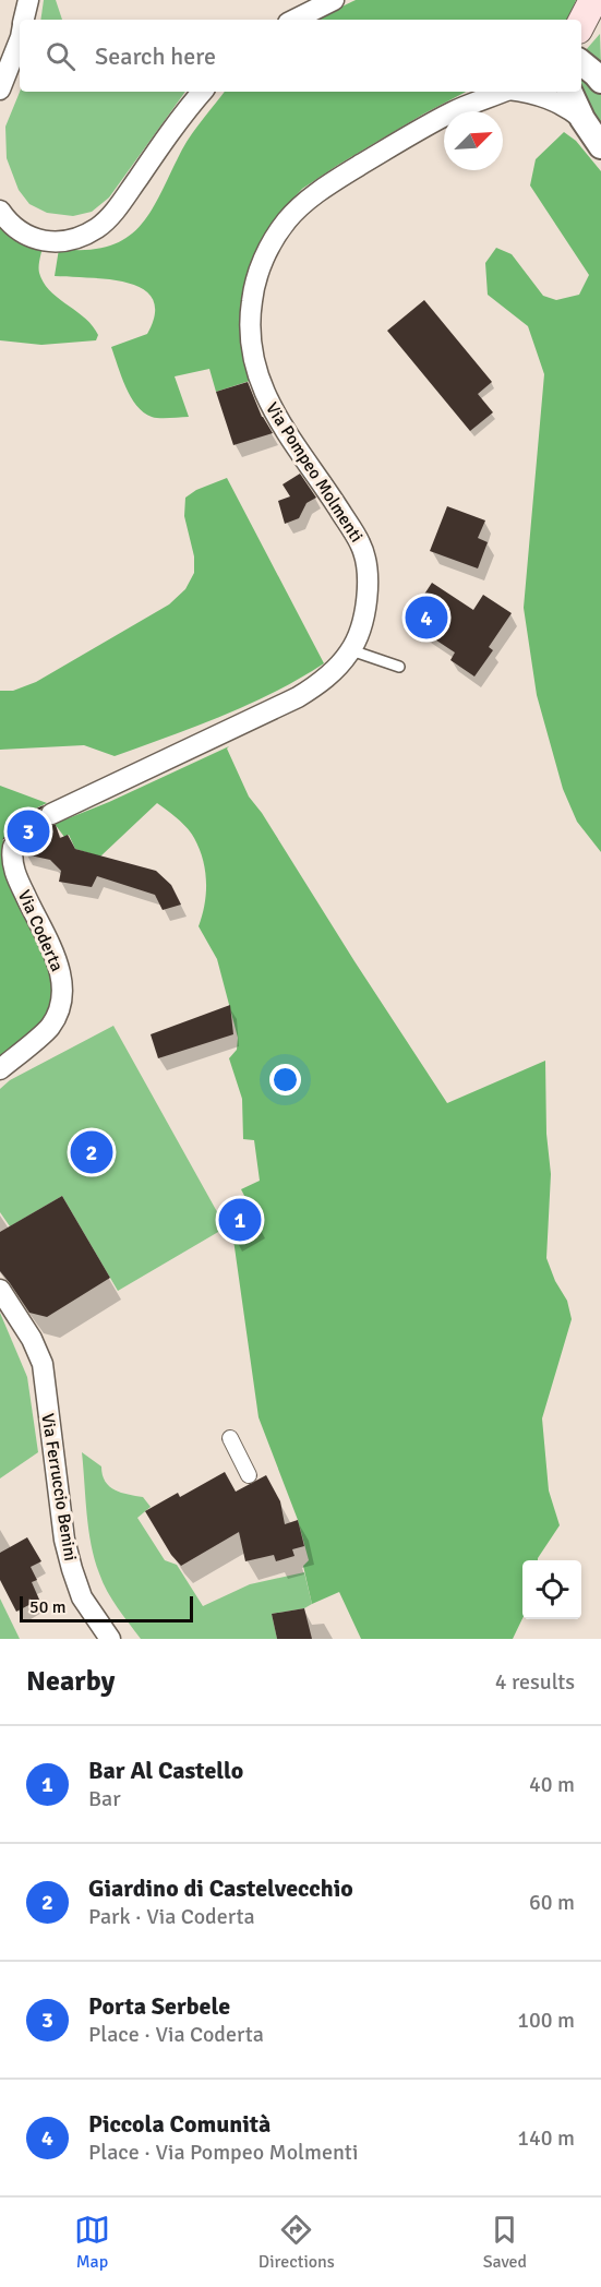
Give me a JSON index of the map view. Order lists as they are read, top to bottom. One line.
{"streets":{"street":["Via Pompeo Molmenti","Via Coderta","Via Ferruccio Benini"]},"scale_bar":"50 m","north":"top right","page":{"search":"Search here","pins":["4","3","2","1"],"scale":"50 m","heading":["Nearby","4 results"],"list":[{"mark":"1","name":"Bar Al Castello","note":"Bar","value":"40 m"},{"mark":"2","name":"Giardino di Castelvecchio","note":"Park · Via Coderta","value":"60 m"},{"mark":"3","name":"Porta Serbele","note":"Place · Via Coderta","value":"100 m"},{"mark":"4","name":"Piccola Comunità","note":"Place · Via Pompeo Molmenti","value":"140 m"}],"nav":["Map","Directions","Saved"]}}
